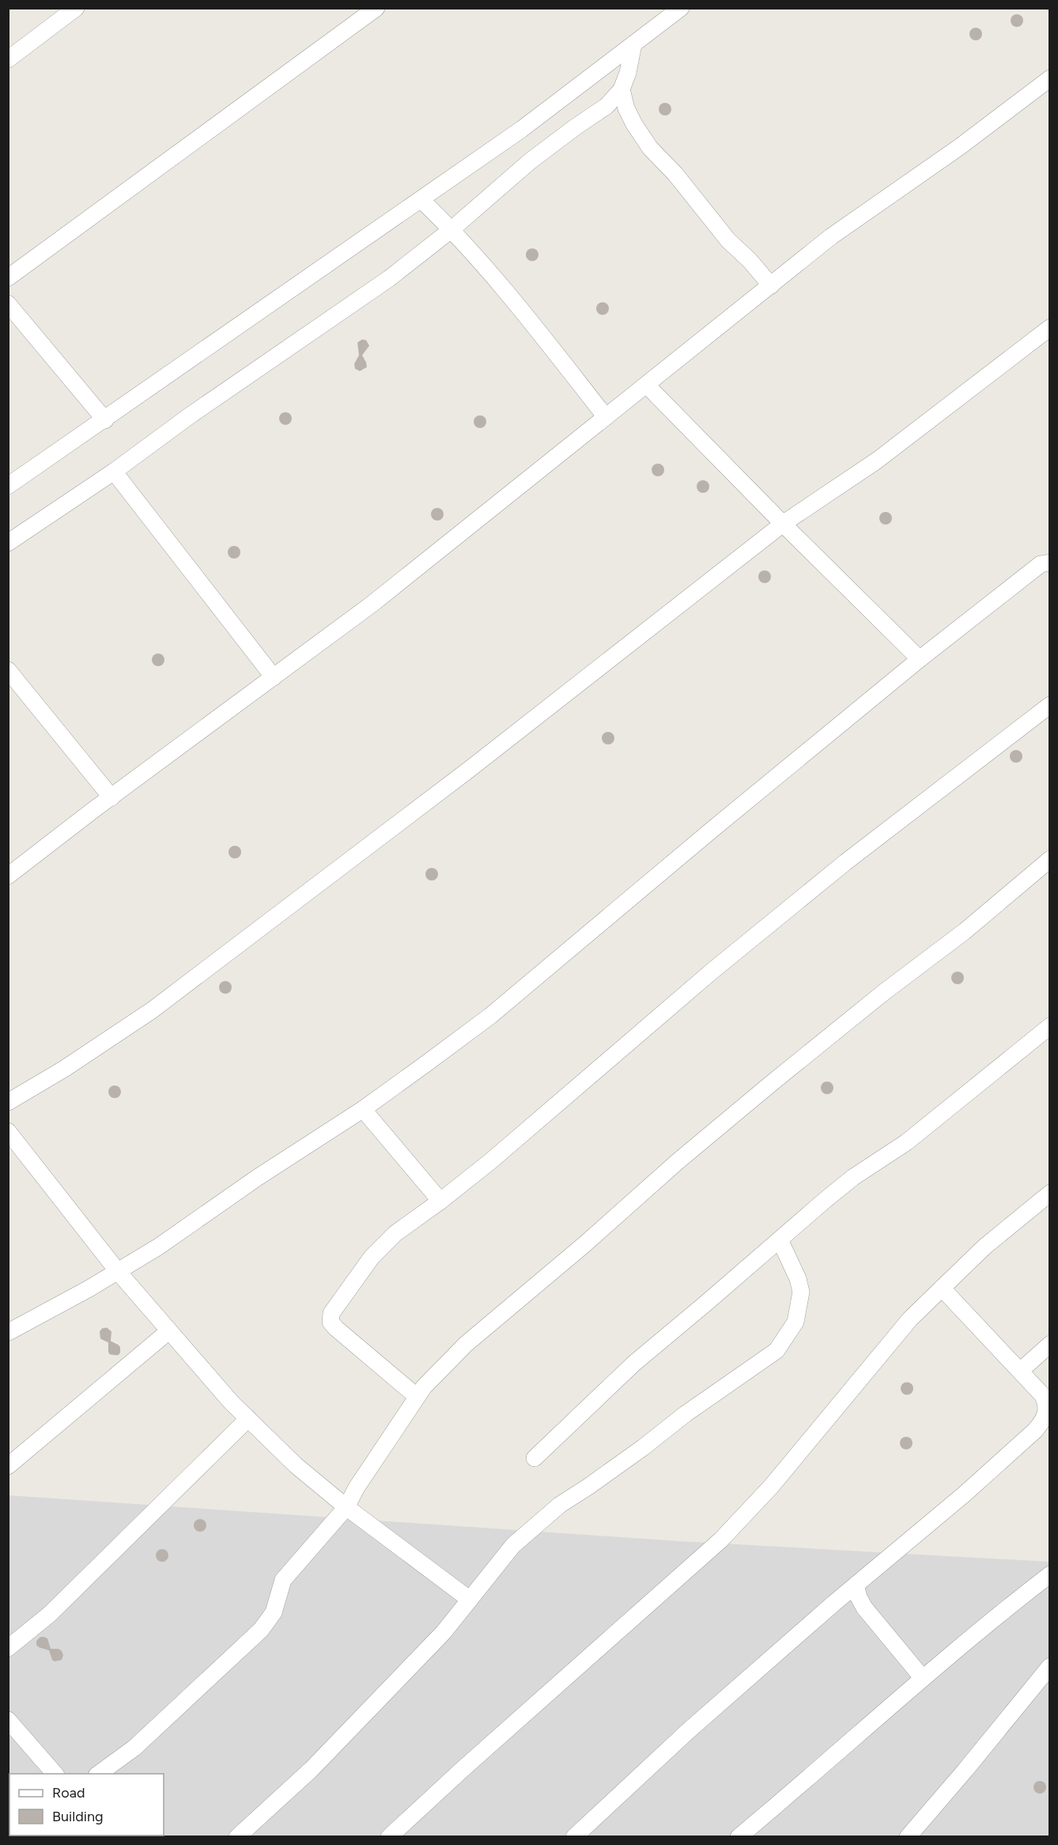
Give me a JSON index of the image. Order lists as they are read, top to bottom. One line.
{"legend":["Road","Building"]}
